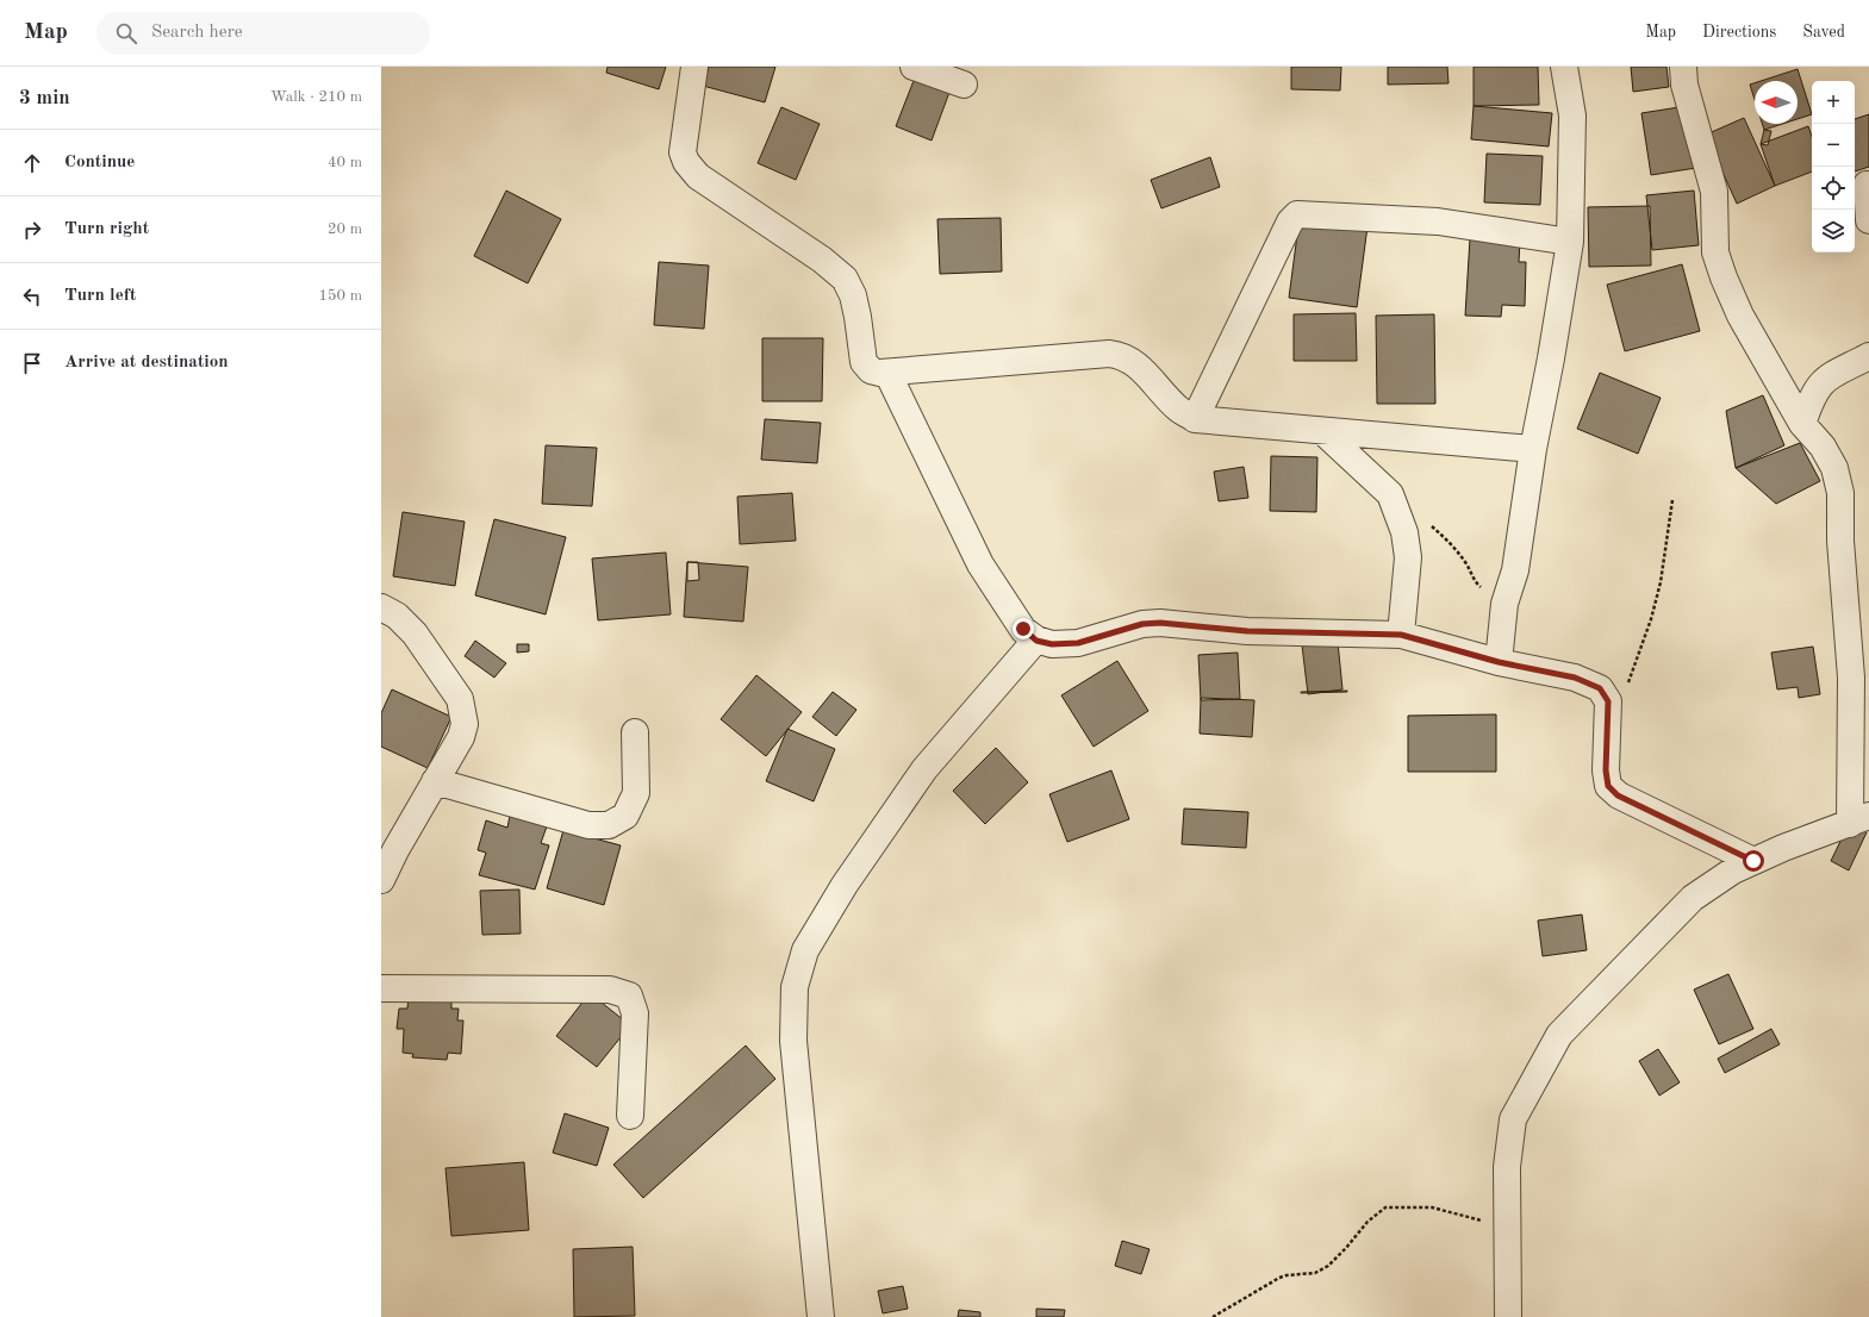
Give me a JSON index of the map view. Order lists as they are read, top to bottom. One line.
{"north":"left","page":{"header":"Map","search":"Search here","nav":["Map","Directions","Saved"],"heading":["3 min","Walk · 210 m"],"map_buttons":["+","−"],"list":[["Continue","40 m"],["Turn right","20 m"],["Turn left","150 m"],"Arrive at destination"]}}
